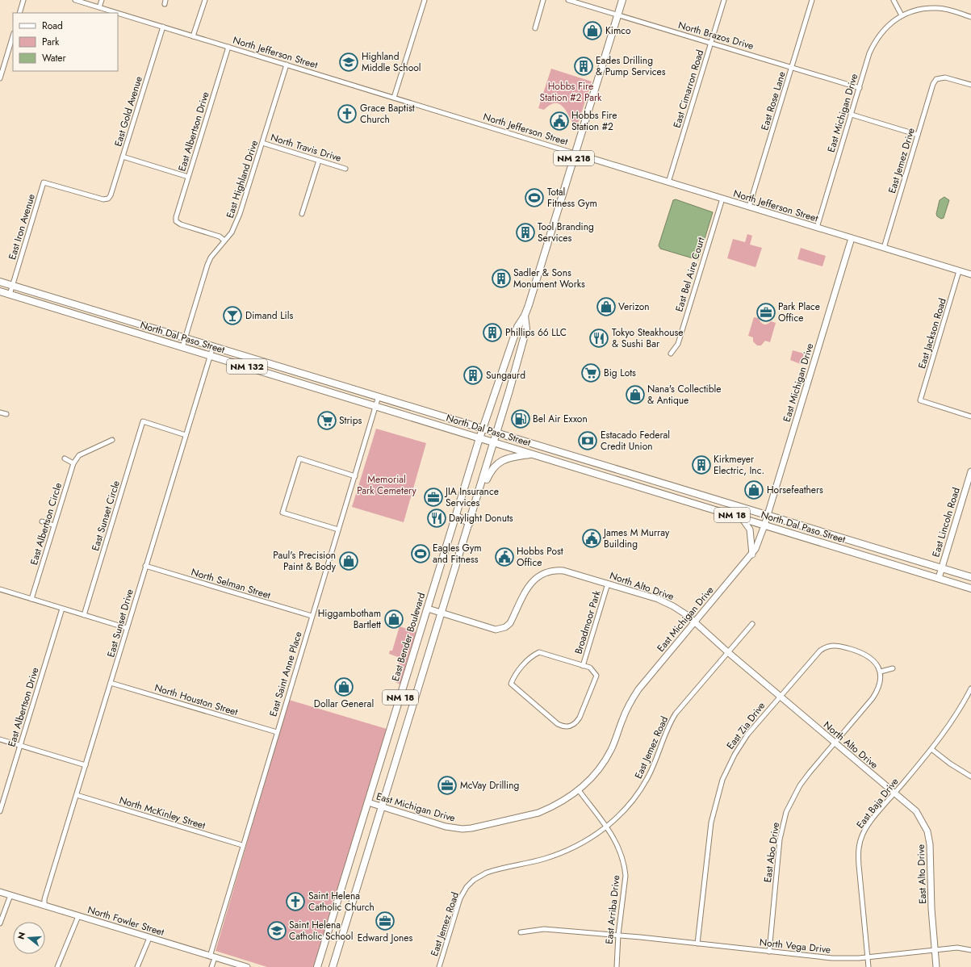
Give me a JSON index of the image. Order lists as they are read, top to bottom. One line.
{"streets":{"main road":["NM 218","North Dal Paso Street","NM 132","NM 18","East Bender Boulevard"],"street":["North Brazos Drive","North Jefferson Street","East Cimarron Road","East Rose Lane","East Gold Avenue","East Michigan Drive","East Albertson Drive","North Travis Drive","East Jemez Drive","East Highland Drive","East Iron Avenue","East Bel Aire Court","East Jackson Road","East Sunset Circle","East Lincoln Road","East Albertson Circle","North Selman Street","North Alto Drive","Broadmoor Park","East Sunset Drive","East Saint Anne Place","North Houston Street","East Zia Drive","East Jemez Road","East Baja Drive","North McKinley Street","East Abo Drive","East Alto Drive","East Arriba Drive","North Fowler Street","North Vega Drive"]},"crossings":[["North Brazos Drive","East Cimarron Road"],["North Brazos Drive","East Rose Lane"],["North Brazos Drive","East Michigan Drive"],["North Brazos Drive","East Bender Boulevard"],["North Jefferson Street","East Cimarron Road"],["North Jefferson Street","East Rose Lane"],["North Jefferson Street","East Gold Avenue"],["North Jefferson Street","East Michigan Drive"],["North Jefferson Street","East Albertson Drive"],["North Jefferson Street","East Jemez Drive"],["North Jefferson Street","East Highland Drive"],["North Jefferson Street","East Bel Aire Court"],["North Jefferson Street","East Jackson Road"],["North Jefferson Street","East Bender Boulevard"],["East Gold Avenue","East Iron Avenue"],["East Michigan Drive","North Dal Paso Street"],["East Michigan Drive","North Alto Drive"],["East Michigan Drive","East Bender Boulevard"],["East Michigan Drive","East Arriba Drive"],["East Albertson Drive","East Highland Drive"],["North Travis Drive","East Highland Drive"],["East Highland Drive","North Dal Paso Street"],["East Iron Avenue","North Dal Paso Street"],["North Dal Paso Street","East Lincoln Road"],["North Dal Paso Street","East Sunset Drive"],["North Dal Paso Street","East Bender Boulevard"],["North Dal Paso Street","East Saint Anne Place"],["East Sunset Circle","East Sunset Drive"],["North Selman Street","East Sunset Drive"],["North Selman Street","East Saint Anne Place"],["North Alto Drive","Broadmoor Park"],["North Alto Drive","East Bender Boulevard"],["North Alto Drive","East Zia Drive"],["North Alto Drive","East Jemez Road"],["North Alto Drive","East Baja Drive"],["North Alto Drive","East Abo Drive"],["North Alto Drive","East Alto Drive"],["East Sunset Drive","North Houston Street"],["East Sunset Drive","North McKinley Street"],["East Sunset Drive","North Fowler Street"],["East Saint Anne Place","North Houston Street"],["East Saint Anne Place","North McKinley Street"],["East Saint Anne Place","North Fowler Street"],["East Zia Drive","East Abo Drive"],["East Zia Drive","North Vega Drive"],["East Jemez Road","East Arriba Drive"],["East Baja Drive","East Alto Drive"],["East Baja Drive","North Vega Drive"],["East Abo Drive","North Vega Drive"],["East Alto Drive","North Vega Drive"],["East Arriba Drive","North Vega Drive"]],"parks":["Hobbs Fire Station #2 Park","Memorial Park Cemetery"],"places":{"shop":["Kimco","Verizon","Nana's Collectible & Antique","Horsefeathers","Paul's Precision Paint & Body","Higgambotham Bartlett","Dollar General"],"school or university":["Highland Middle School","Saint Helena Catholic School"],"building":["Eades Drilling & Pump Services","Tool Branding Services","Sadler & Sons Monument Works","Phillips 66 LLC","Sungaurd","Kirkmeyer Electric, Inc."],"church":["Grace Baptist Church","Saint Helena Catholic Church"],"public building":["Hobbs Fire Station #2","James M Murray Building","Hobbs Post Office"],"sports":["Total Fitness Gym","Eagles Gym and Fitness"],"office":["Park Place Office","JIA Insurance Services","McVay Drilling","Edward Jones"],"bar":["Dimand Lils"],"restaurant":["Tokyo Steakhouse & Sushi Bar","Daylight Donuts"],"supermarket":["Big Lots","Strips"],"fuel station":["Bel Air Exxon"],"bank":["Estacado Federal Credit Union"]},"legend":["Road","Park","Water"],"north":"left"}
